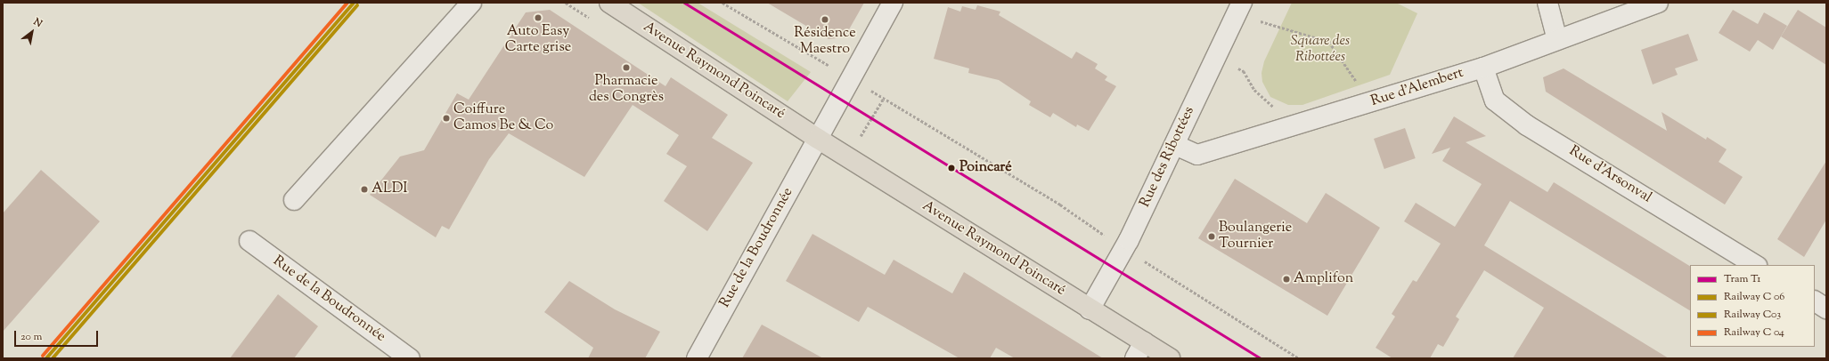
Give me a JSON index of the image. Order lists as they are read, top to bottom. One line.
{"streets":{"main road":["Avenue Raymond Poincaré"],"street":["Rue d'Alembert","Rue des Ribottées","Rue d'Arsonval","Rue de la Boudronnée"]},"crossings":[["Avenue Raymond Poincaré","Rue des Ribottées"],["Avenue Raymond Poincaré","Rue de la Boudronnée"],["Rue d'Alembert","Rue des Ribottées"],["Rue d'Alembert","Rue d'Arsonval"]],"parks":["Square des Ribottées"],"places":["Auto Easy Carte grise","Résidence Maestro","Pharmacie des Congrès","Coiffure Camos Be & Co","Poincaré","ALDI","Boulangerie Tournier","Amplifon"],"lines":["tram line T1","rail line C03"],"legend":["Tram T1","Railway C 06","Railway C03","Railway C 04"],"scale_bar":"20 m","north":"top right"}
